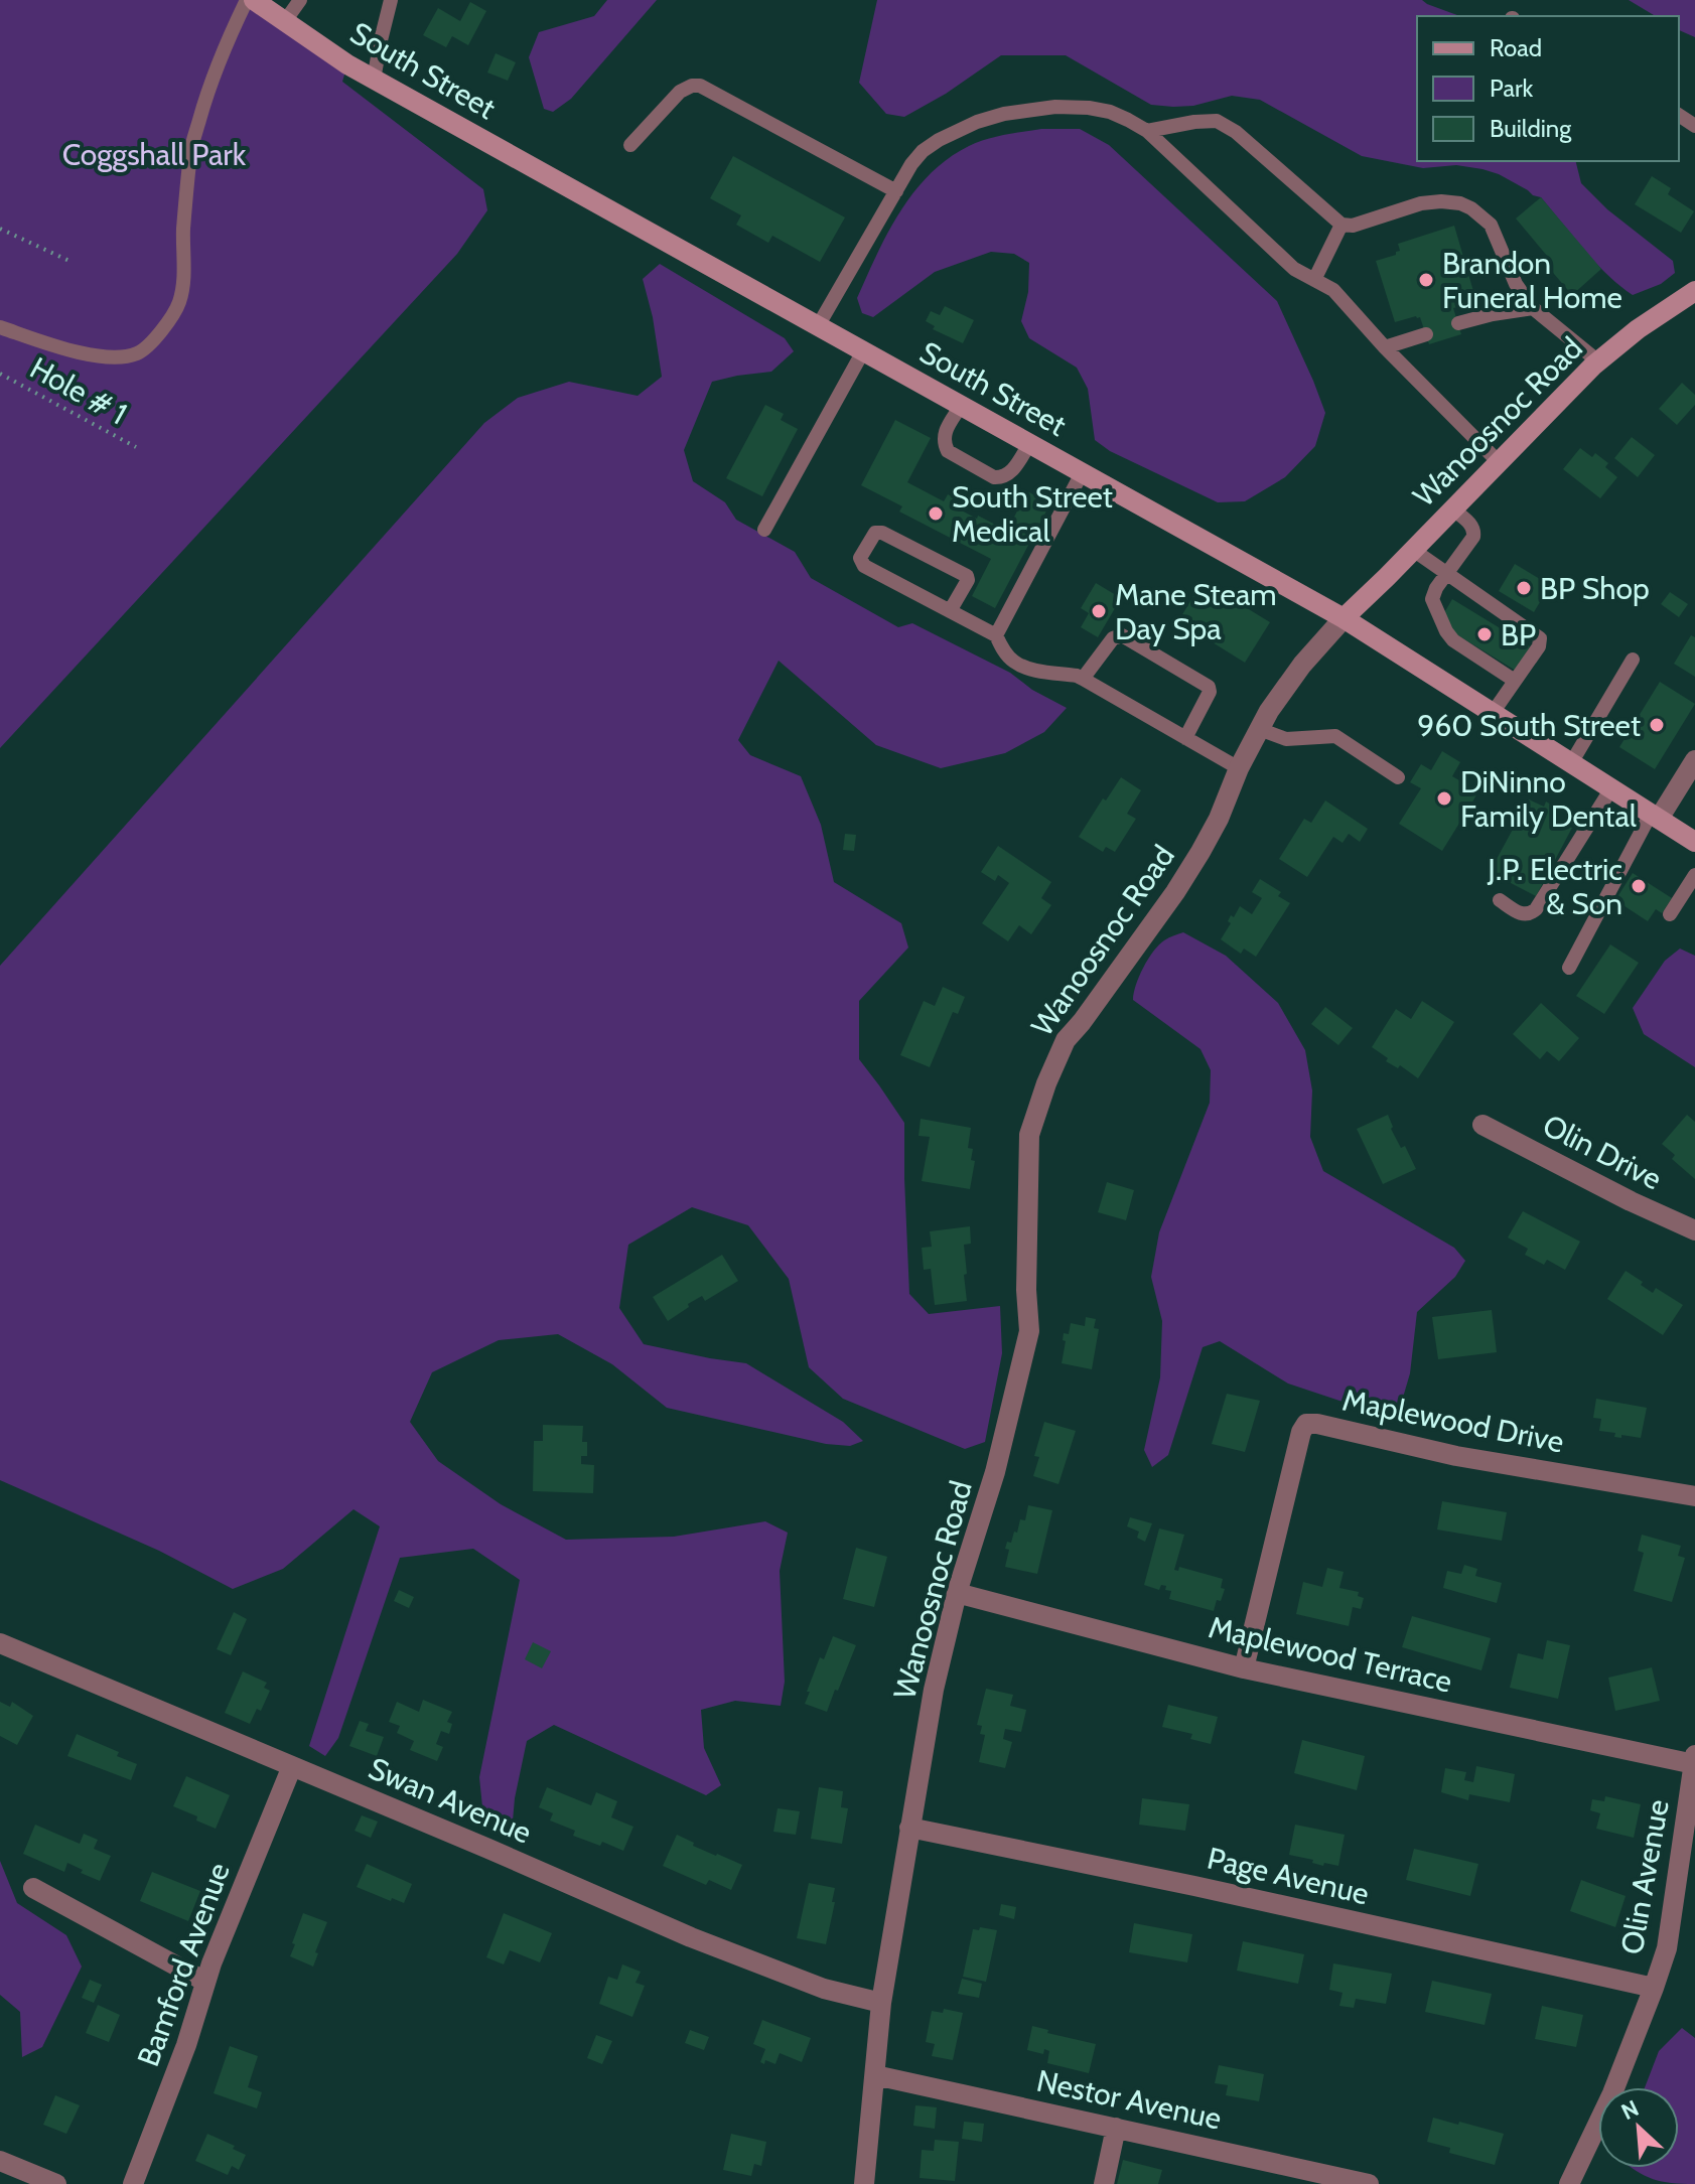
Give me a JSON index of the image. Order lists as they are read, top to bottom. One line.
{"streets":{"main road":["South Street","Wanoosnoc Road"],"street":["Olin Drive","Maplewood Drive","Maplewood Terrace","Swan Avenue","Page Avenue","Olin Avenue","Bamford Avenue","Nestor Avenue"],"path":["Hole # 1"]},"crossings":[["South Street","Wanoosnoc Road"],["Wanoosnoc Road","Maplewood Terrace"],["Wanoosnoc Road","Swan Avenue"],["Wanoosnoc Road","Page Avenue"],["Wanoosnoc Road","Nestor Avenue"],["Maplewood Drive","Maplewood Terrace"],["Maplewood Terrace","Olin Avenue"],["Swan Avenue","Bamford Avenue"],["Page Avenue","Olin Avenue"]],"parks":["Coggshall Park"],"places":["Brandon Funeral Home","South Street Medical","BP Shop","Mane Steam Day Spa","BP","960 South Street","DiNinno Family Dental","J.P. Electric & Son"],"legend":["Road","Park","Building"],"north":"top left"}
